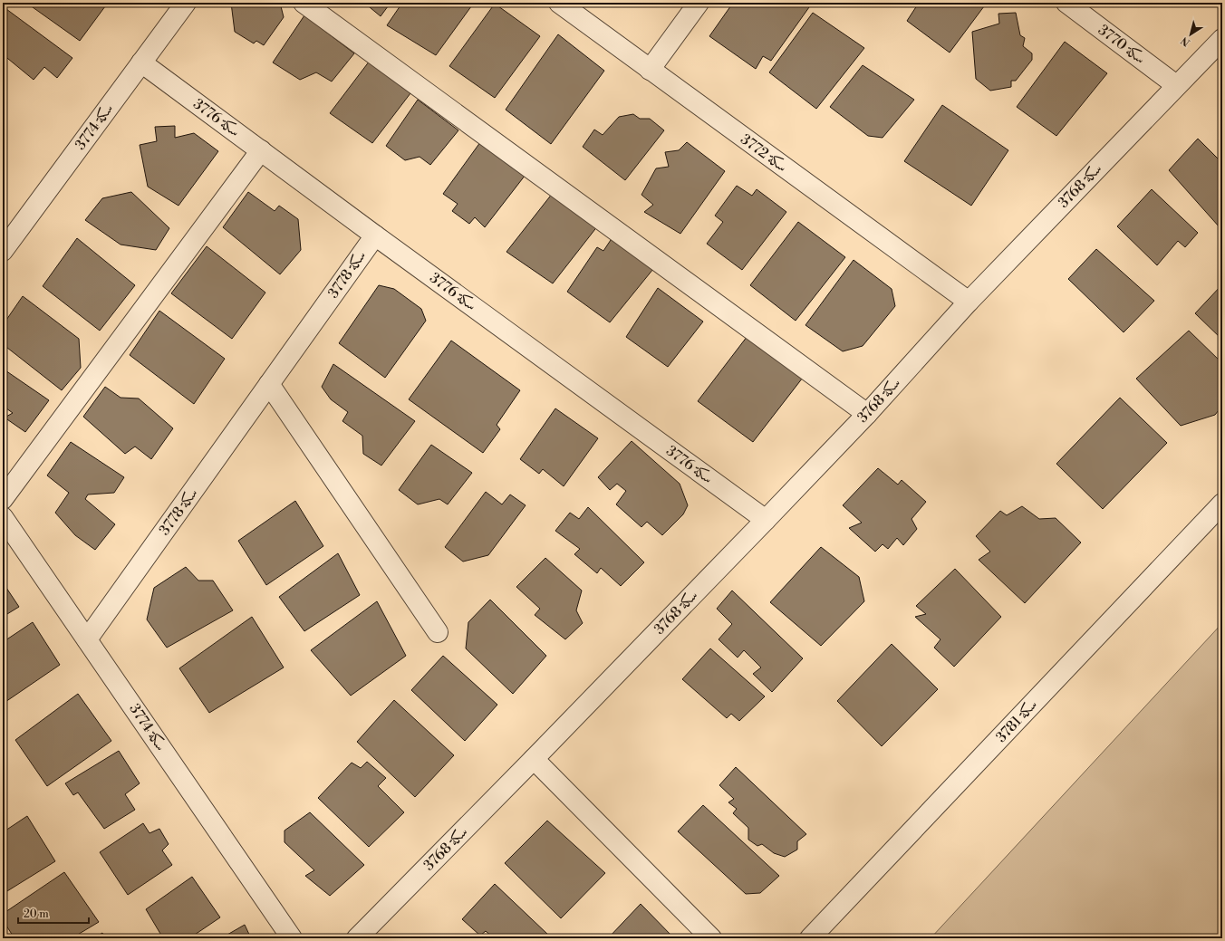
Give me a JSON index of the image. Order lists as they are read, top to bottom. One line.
{"streets":{"street":["سكة 3770","سكة 3776","سكة 3774","سكة 3772","سكة 3768","سكة 3778","سكة 3781"]},"crossings":[["سكة 3770","سكة 3768"],["سكة 3776","سكة 3774"],["سكة 3776","سكة 3768"],["سكة 3776","سكة 3778"],["سكة 3774","سكة 3778"],["سكة 3772","سكة 3768"]],"scale_bar":"20 m","north":"bottom left"}
